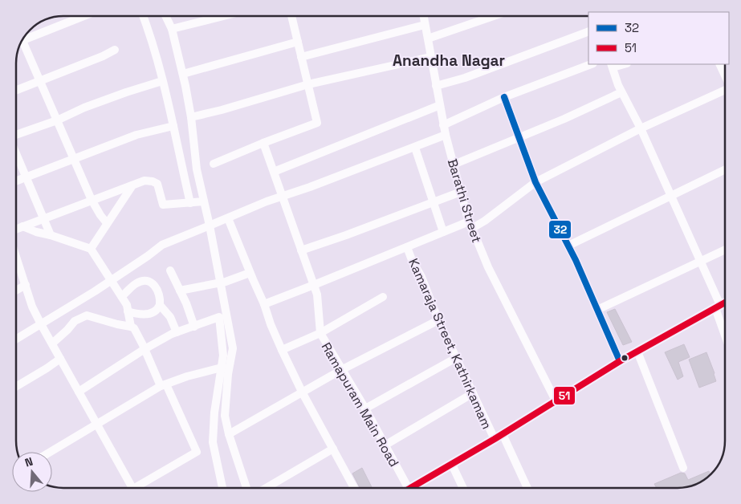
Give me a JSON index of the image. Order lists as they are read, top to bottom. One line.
{"streets":{"street":["Barathi Street","Kamaraja Street, Kathirkamam","Ramapuram Main Road"]},"districts":["Anandha Nagar"],"lines":["transit line 32","transit line 51"],"legend":["32","51"],"north":"top"}
